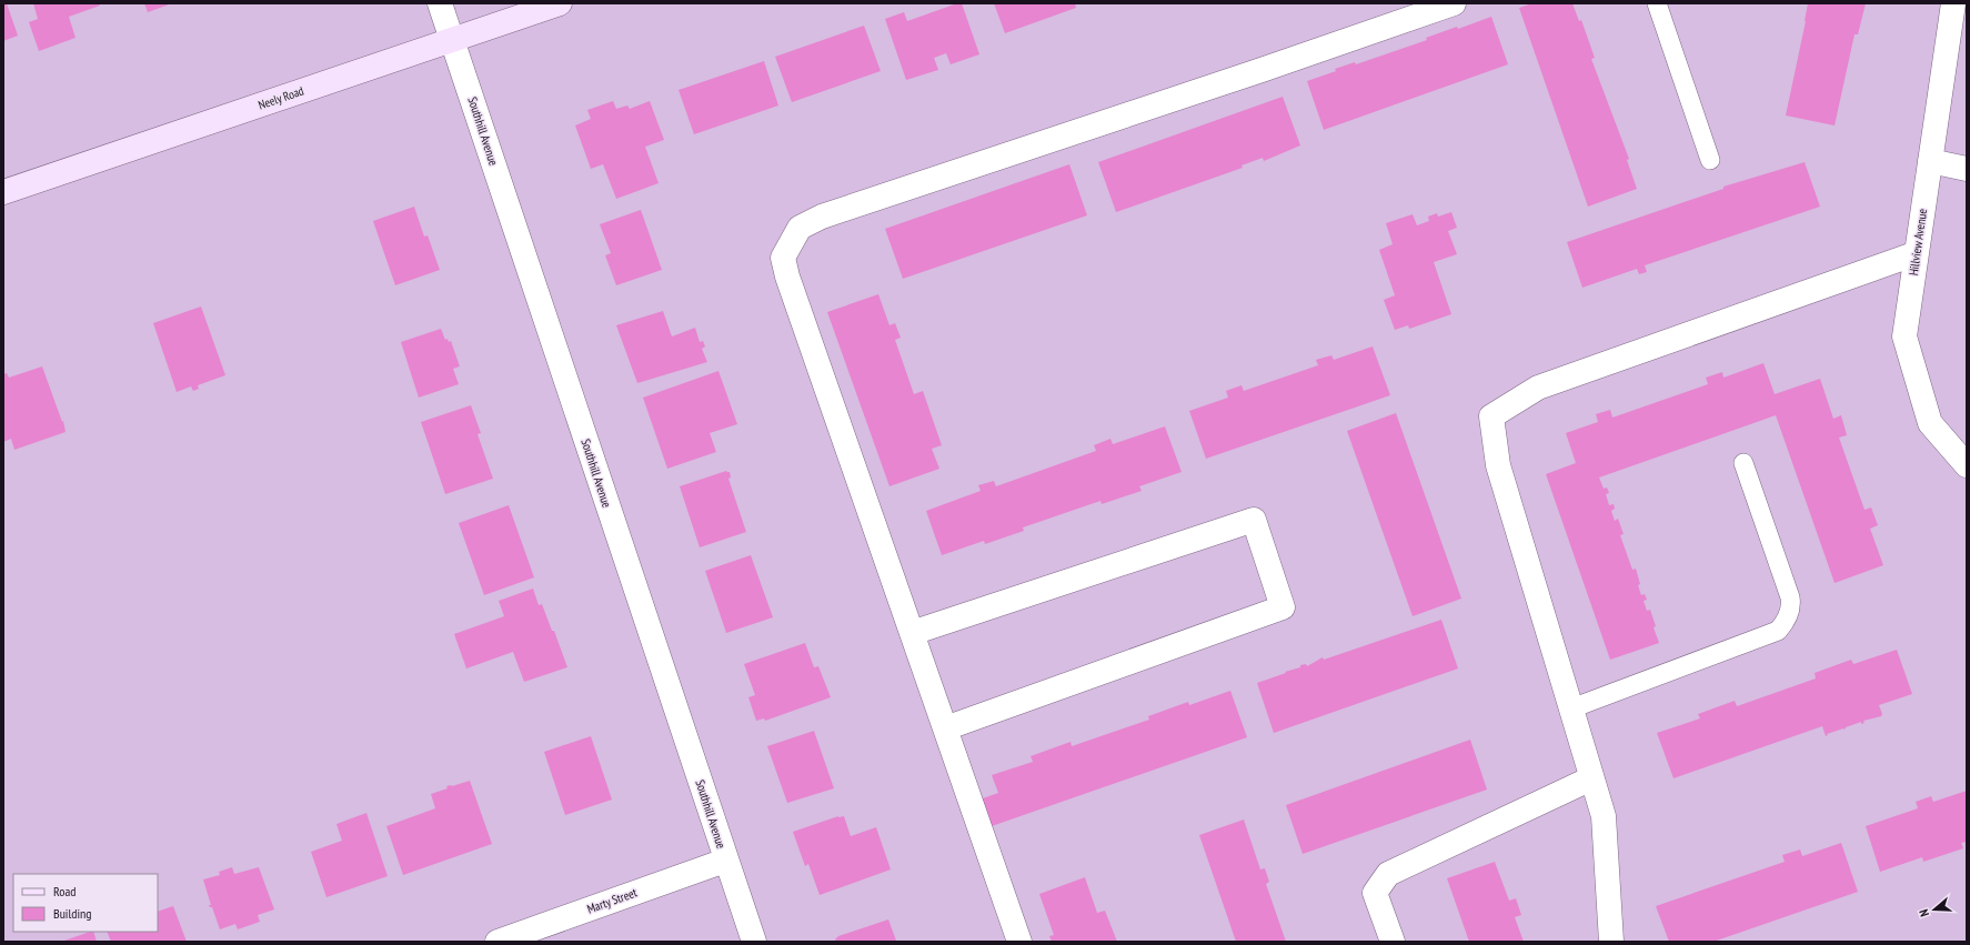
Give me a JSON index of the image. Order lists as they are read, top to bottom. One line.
{"streets":{"street":["Neely Road","Southhill Avenue","Hillview Avenue","Marty Street"]},"crossings":[["Neely Road","Southhill Avenue"],["Southhill Avenue","Marty Street"]],"legend":["Road","Building"],"north":"left"}
